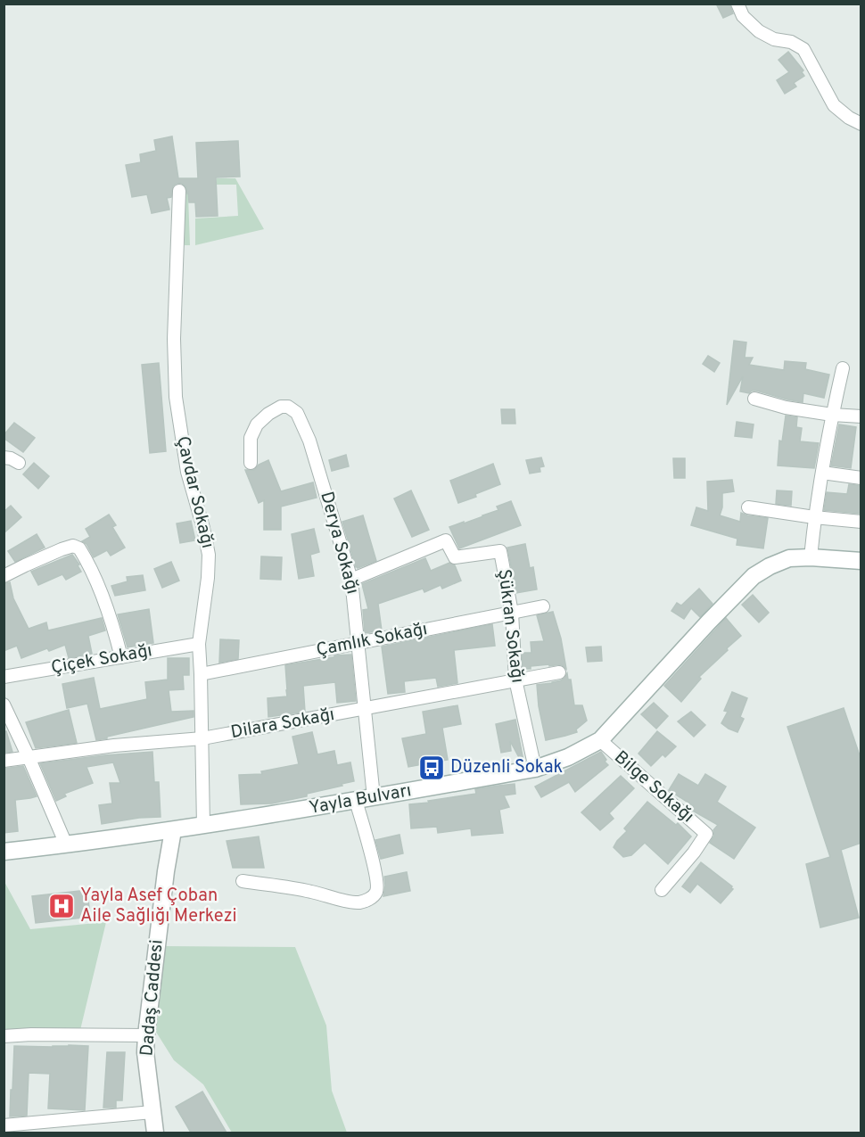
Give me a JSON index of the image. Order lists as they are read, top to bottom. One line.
{"streets":{"main road":["Yayla Bulvarı","Dadaş Caddesi"],"street":["Çavdar Sokağı","Derya Sokağı","Şükran Sokağı","Çamlık Sokağı","Çiçek Sokağı","Dilara Sokağı","Bilge Sokağı"]},"crossings":[["Çavdar Sokağı","Çamlık Sokağı"],["Çavdar Sokağı","Çiçek Sokağı"],["Çavdar Sokağı","Dilara Sokağı"],["Çavdar Sokağı","Yayla Bulvarı"],["Derya Sokağı","Şükran Sokağı"],["Derya Sokağı","Çamlık Sokağı"],["Derya Sokağı","Dilara Sokağı"],["Derya Sokağı","Yayla Bulvarı"],["Şükran Sokağı","Çamlık Sokağı"],["Şükran Sokağı","Dilara Sokağı"],["Şükran Sokağı","Yayla Bulvarı"],["Bilge Sokağı","Yayla Bulvarı"],["Yayla Bulvarı","Dadaş Caddesi"]],"places":{"bus stop":["Düzenli Sokak"],"hospital":["Yayla Asef Çoban Aile Sağlığı Merkezi"]}}
